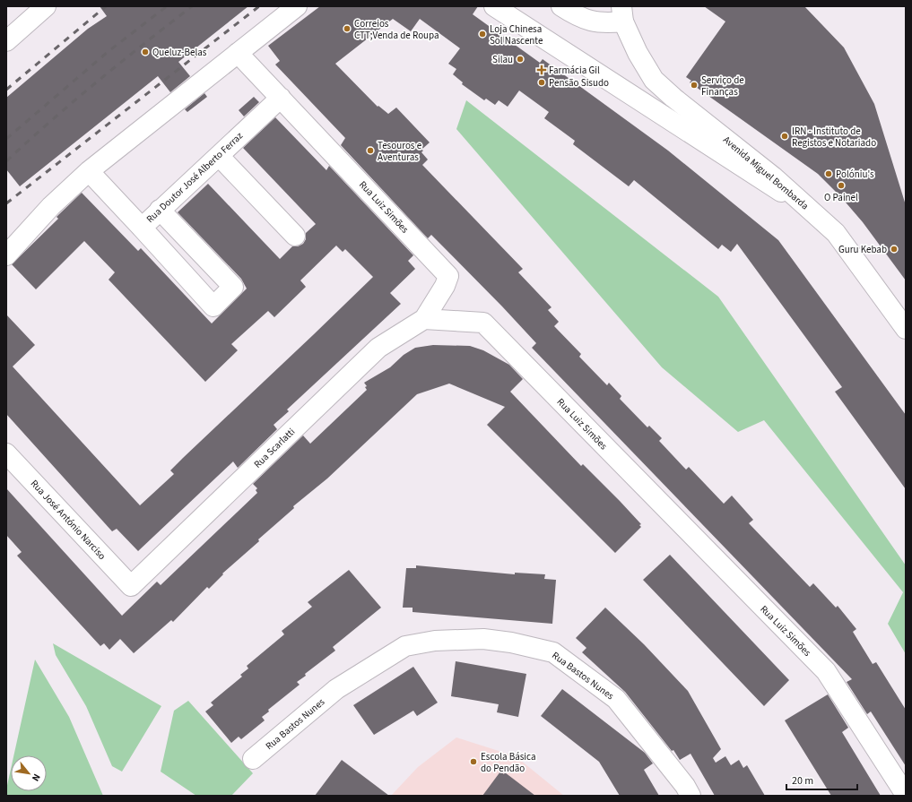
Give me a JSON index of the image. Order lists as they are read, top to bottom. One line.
{"streets":{"street":["Avenida Miguel Bombarda","Rua Doutor José Alberto Ferraz","Rua Luiz Simões","Rua Scarlatti","Rua José António Narciso","Rua Bastos Nunes"]},"crossings":[["Rua Doutor José Alberto Ferraz","Rua Luiz Simões"],["Rua Luiz Simões","Rua Scarlatti"],["Rua Scarlatti","Rua José António Narciso"]],"places":{"other":["Correios CTT;Venda de Roupa","Loja Chinesa Sol Nascente","Queluz-Belas","Silau","Pensão Sisudo","Serviço de Finanças","IRN - Instituto de Registos e Notariado","Tesouros e Aventuras","Polóniu's","O Painel","Guru Kebab","Escola Básica do Pendão"],"health":["Farmácia Gil"]},"scale_bar":"20 m","north":"bottom right"}
